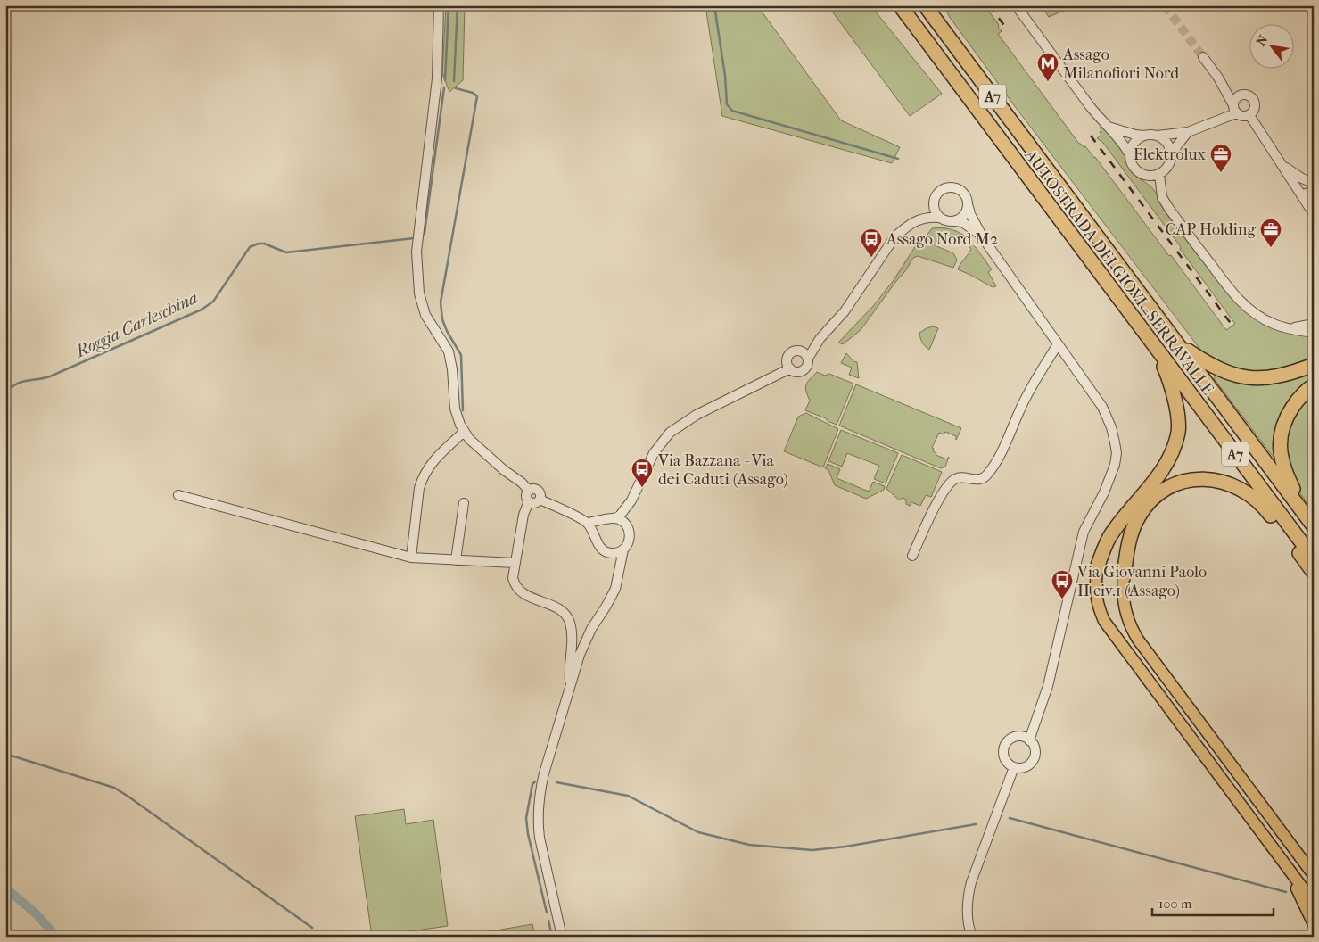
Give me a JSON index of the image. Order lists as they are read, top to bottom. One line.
{"streets":{"highway":["A7","AUTOSTRADA DEI GIOVI - SERRAVALLE"]},"water":["Roggia Carleschina"],"places":{"metro station":["Assago Milanofiori Nord"],"office":["Elektrolux","CAP Holding"],"bus stop":["Assago Nord M2","Via Bazzana - Via dei Caduti (Assago)","Via Giovanni Paolo II civ.1 (Assago)"]},"scale_bar":"100 m","north":"top left"}
